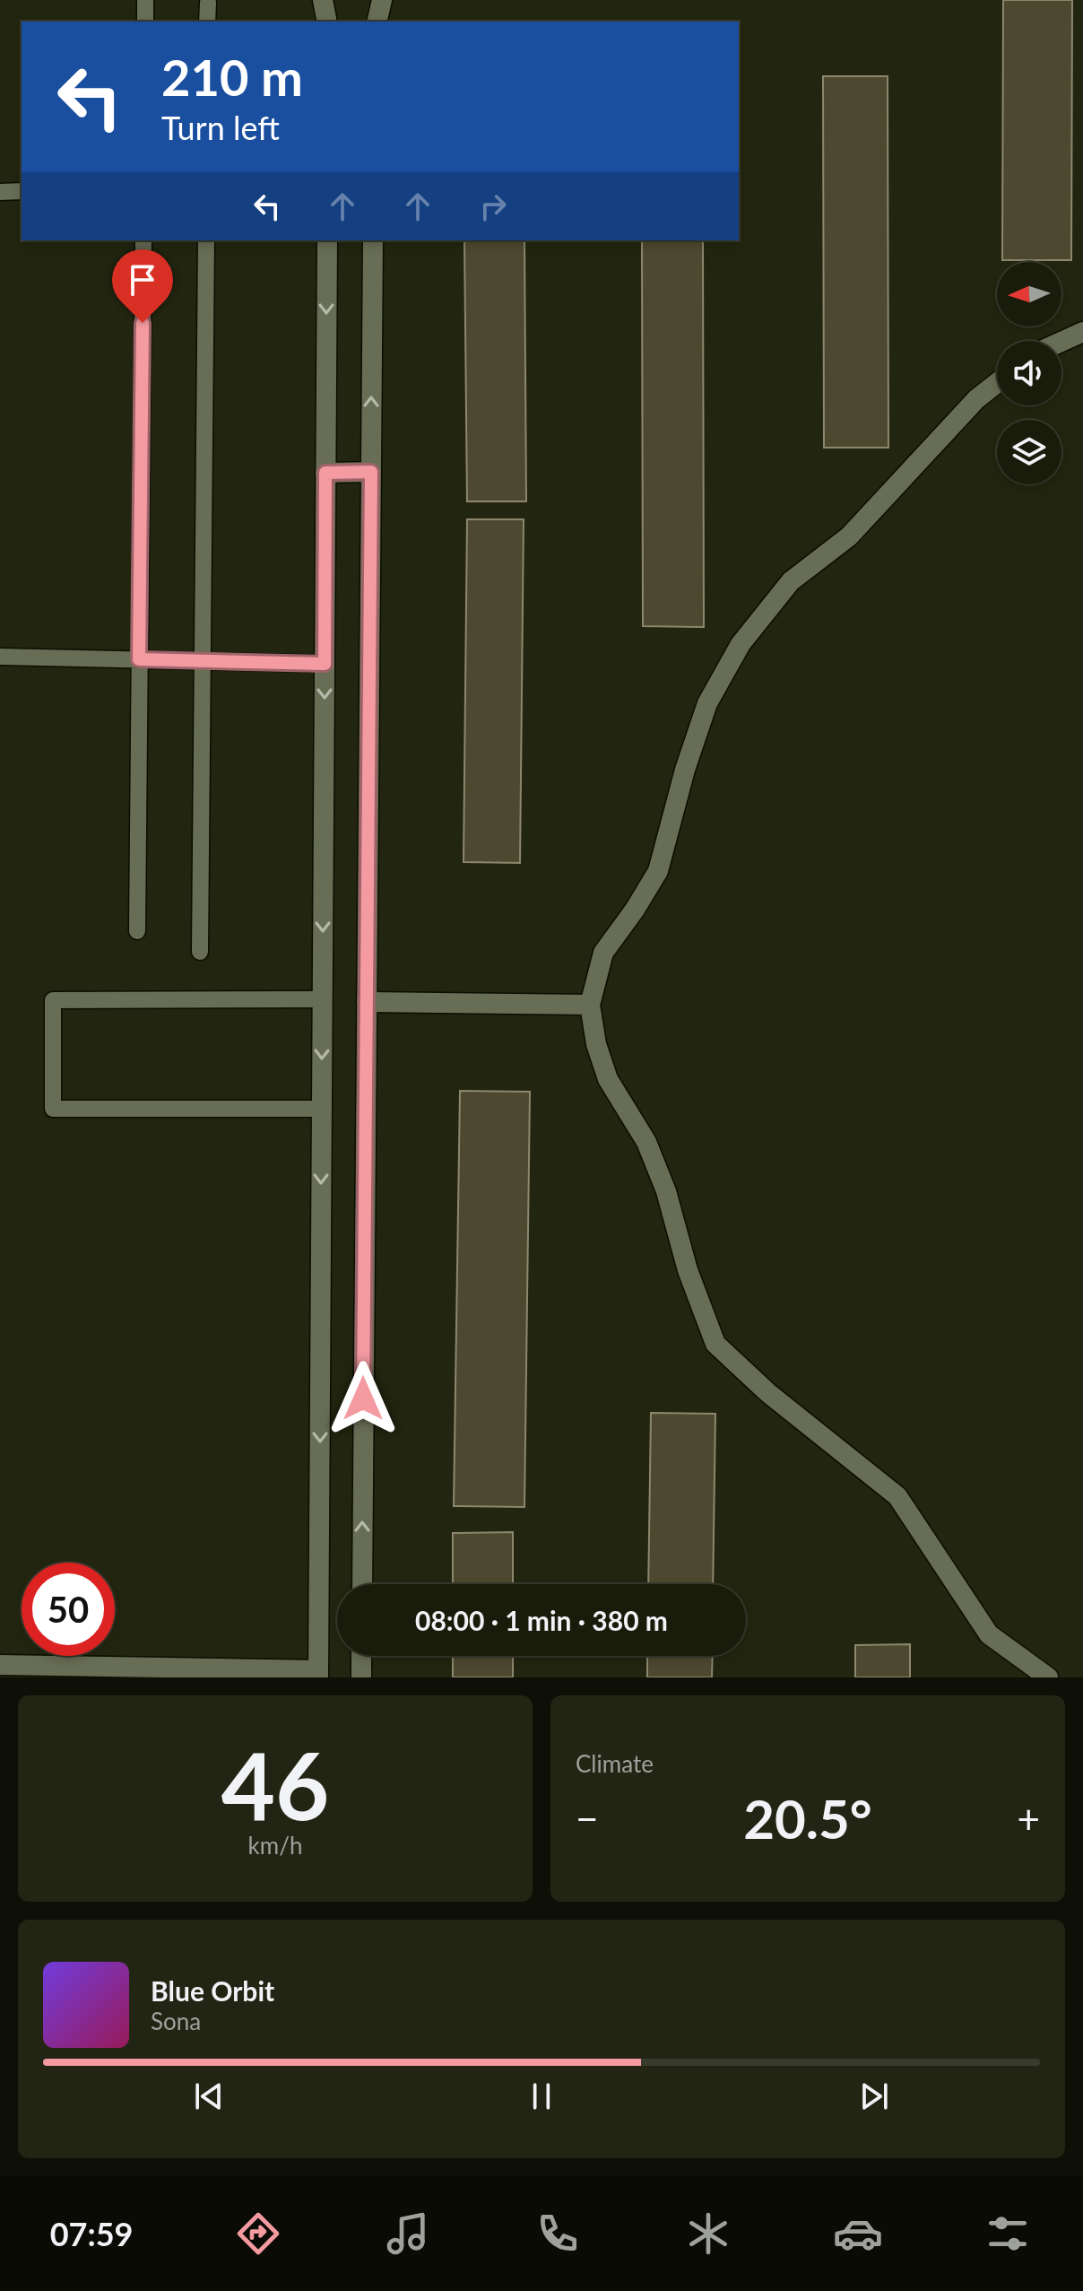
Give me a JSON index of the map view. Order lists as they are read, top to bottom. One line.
{"north":"left","page":{"turn":["210 m","Turn left"],"limit":"50","trip":"08:00 · 1 min · 380 m","tile":[["46","km/h"],"Climate"],"heat":["−","20.5°","+"],"song":["Blue Orbit","Sona"],"tabs":"07:59"}}
